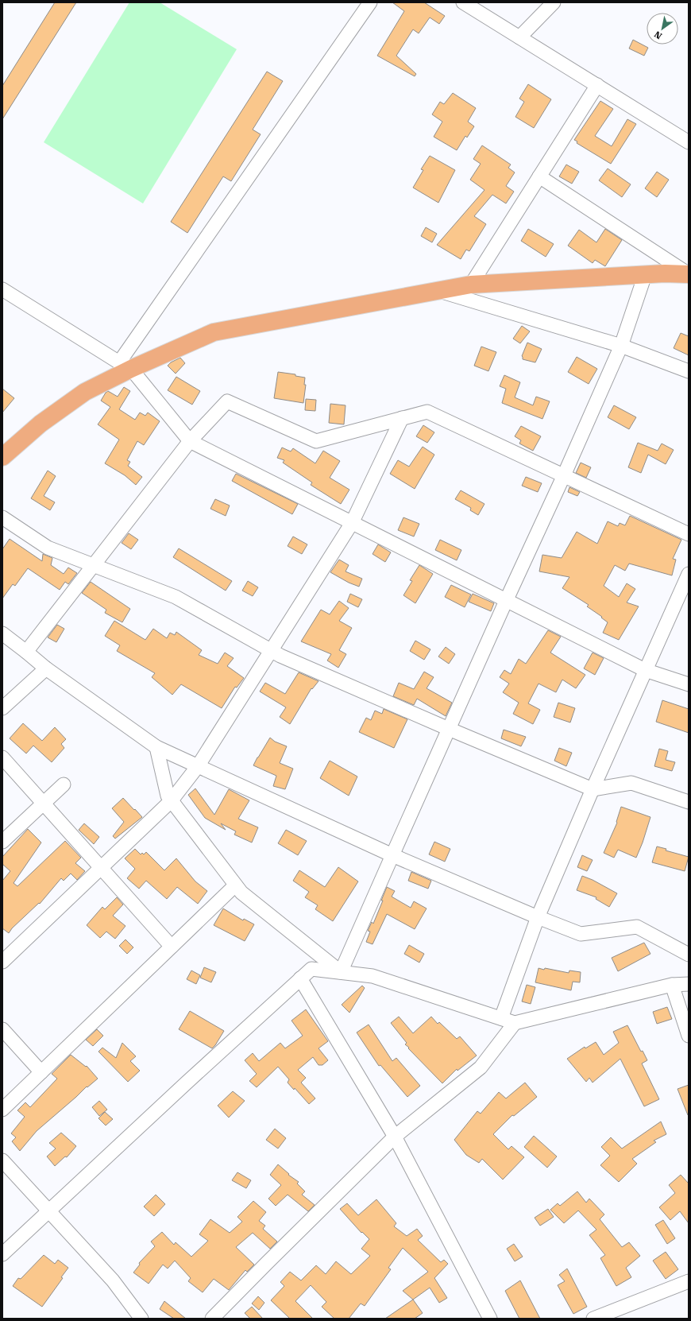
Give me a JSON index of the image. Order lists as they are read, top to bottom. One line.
{"north":"bottom left"}
